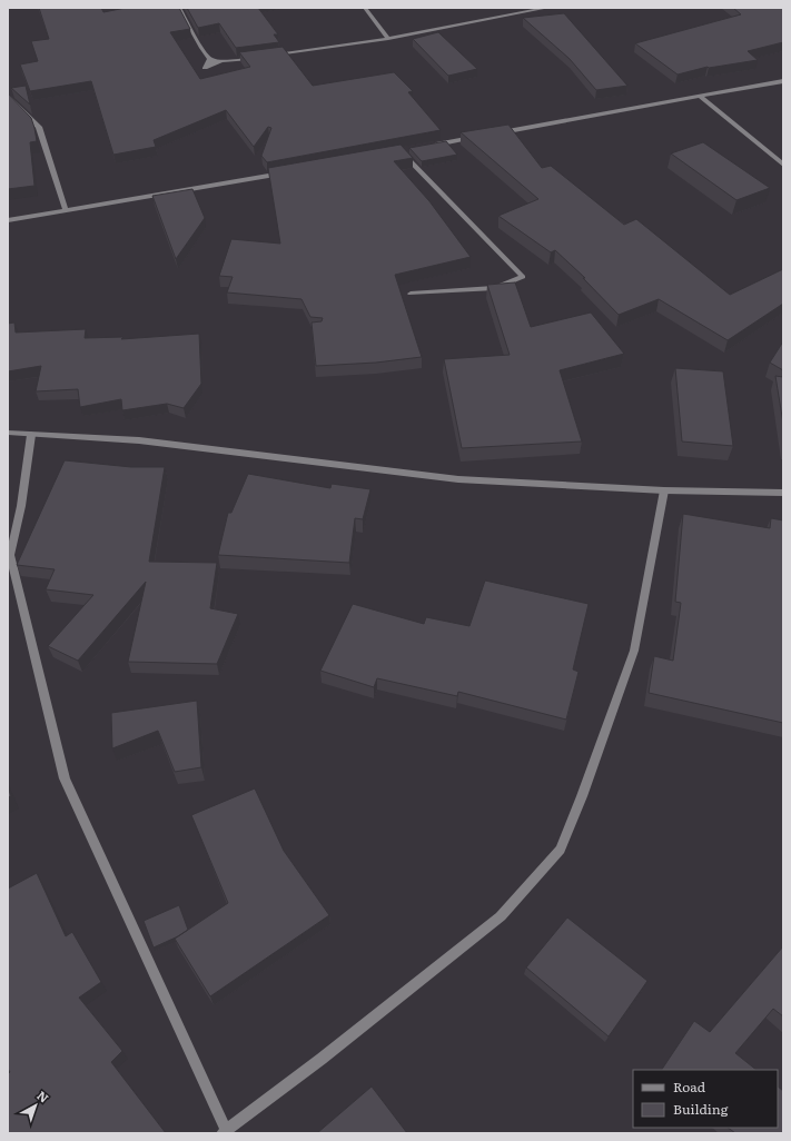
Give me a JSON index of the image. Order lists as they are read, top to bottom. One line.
{"legend":["Road","Building"],"north":"top right"}
